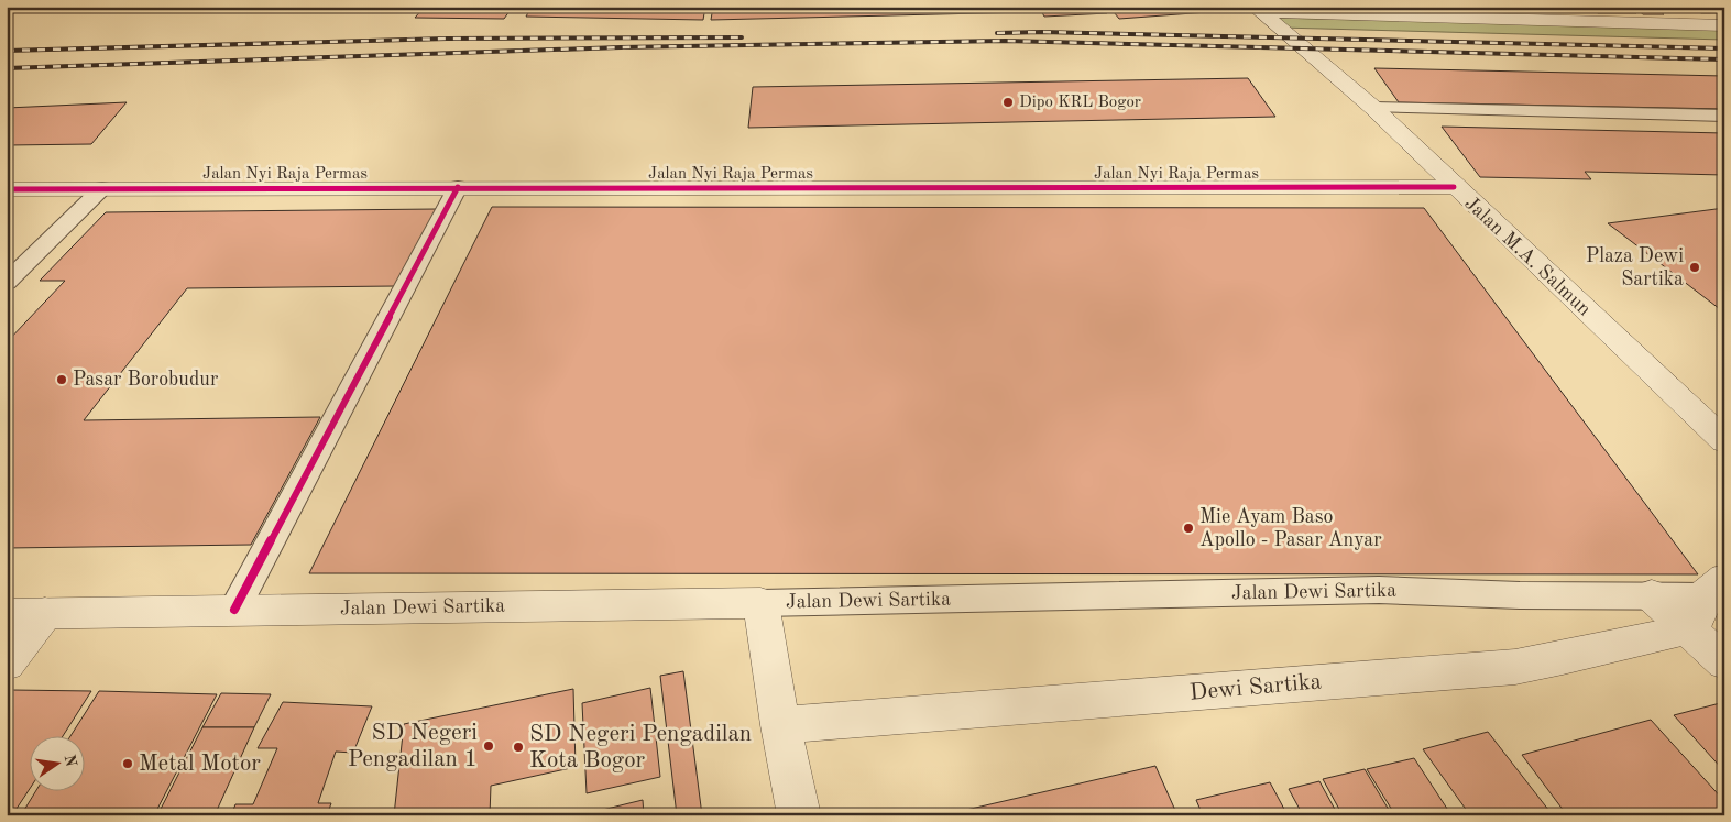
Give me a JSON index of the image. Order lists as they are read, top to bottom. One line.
{"streets":{"street":["Jalan Nyi Raja Permas","Jalan M.A. Salmun","Jalan Dewi Sartika","Dewi Sartika"]},"crossings":[["Jalan Nyi Raja Permas","Jalan M.A. Salmun"]],"places":["Dipo KRL Bogor","Plaza Dewi Sartika","Pasar Borobudur","Mie Ayam Baso Apollo - Pasar Anyar","SD Negeri Pengadilan 1","SD Negeri Pengadilan Kota Bogor","Metal Motor"],"north":"right"}
